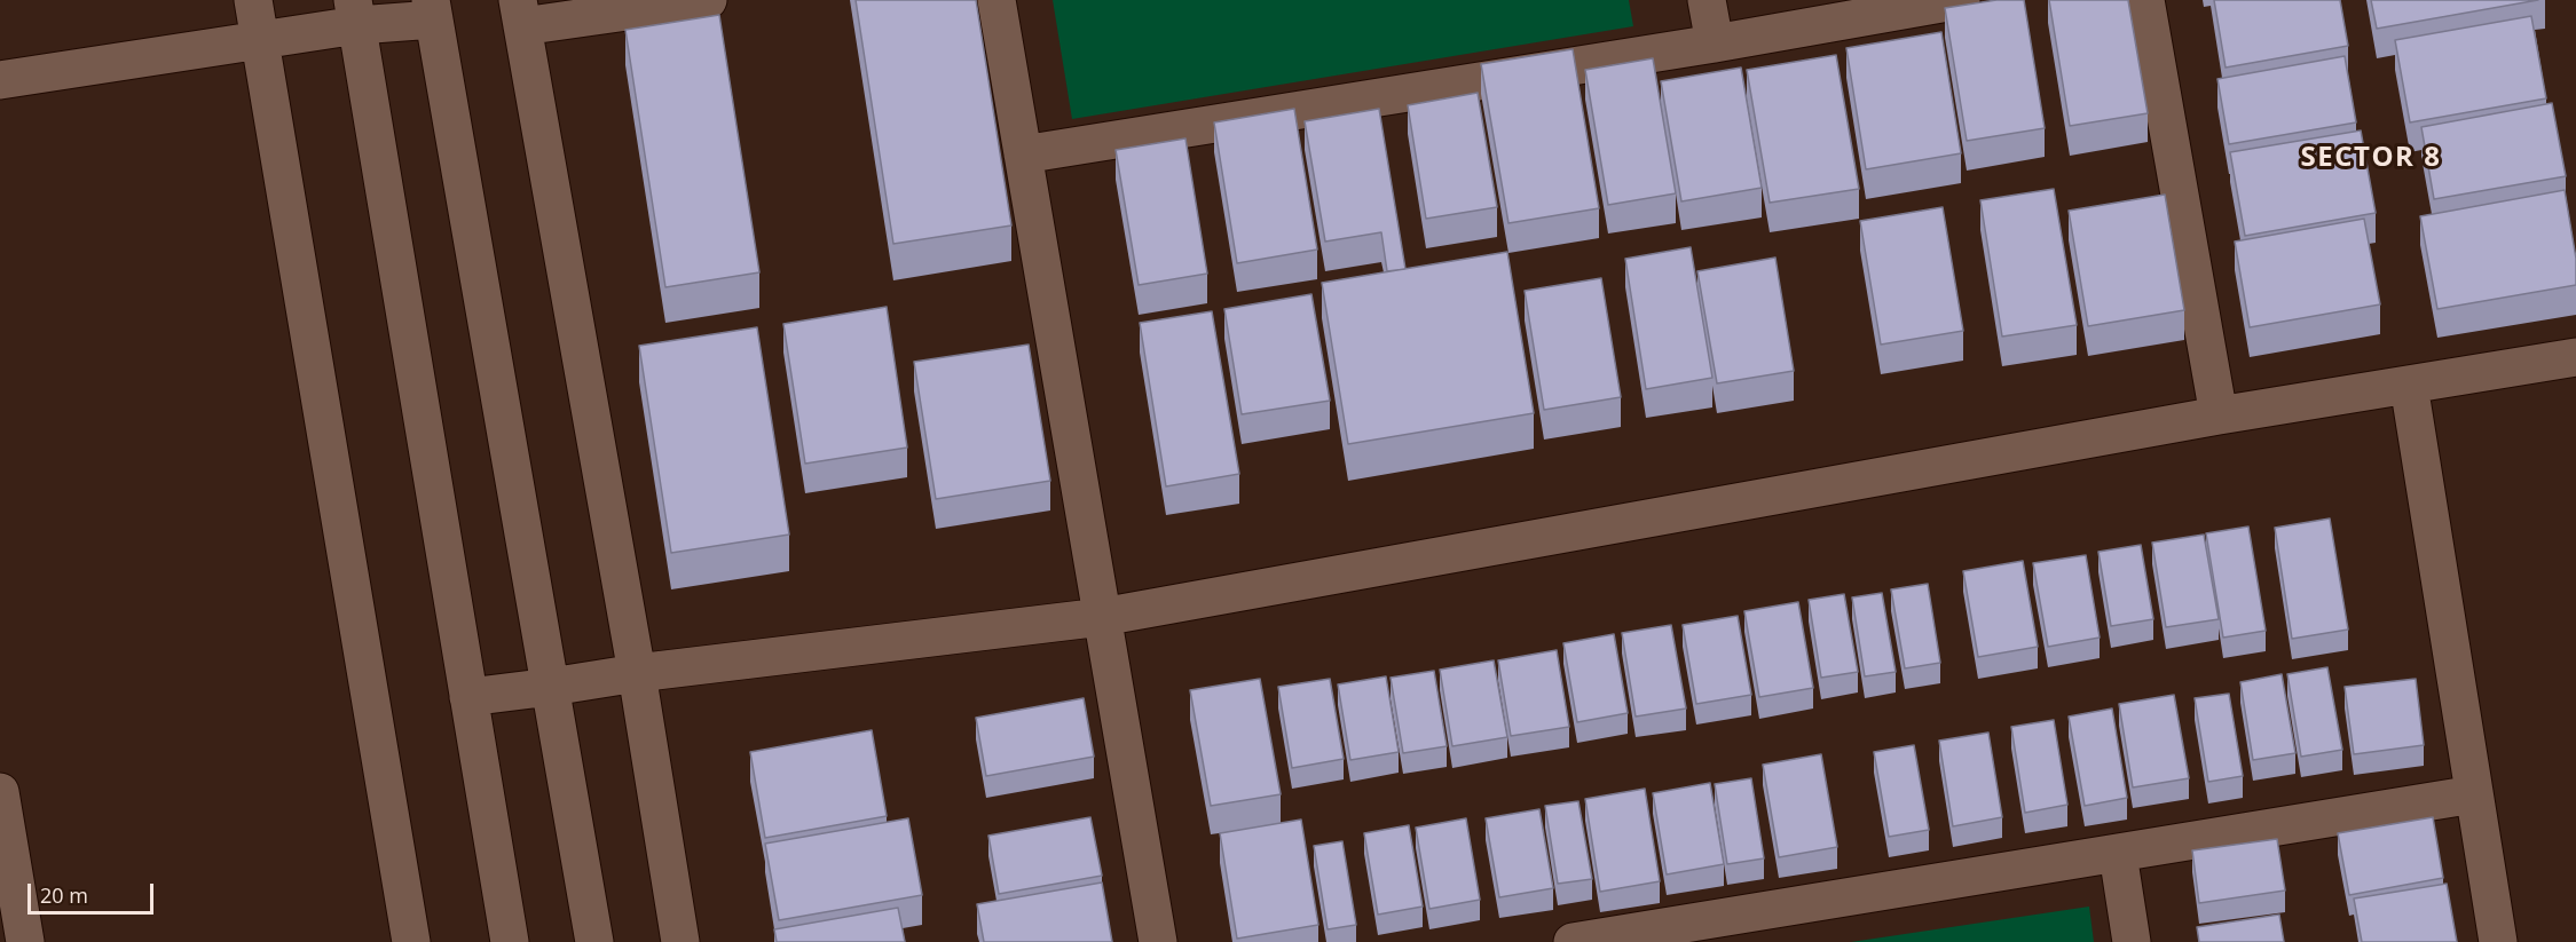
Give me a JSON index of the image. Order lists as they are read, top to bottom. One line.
{"districts":["SECTOR 8"],"scale_bar":"20 m"}
